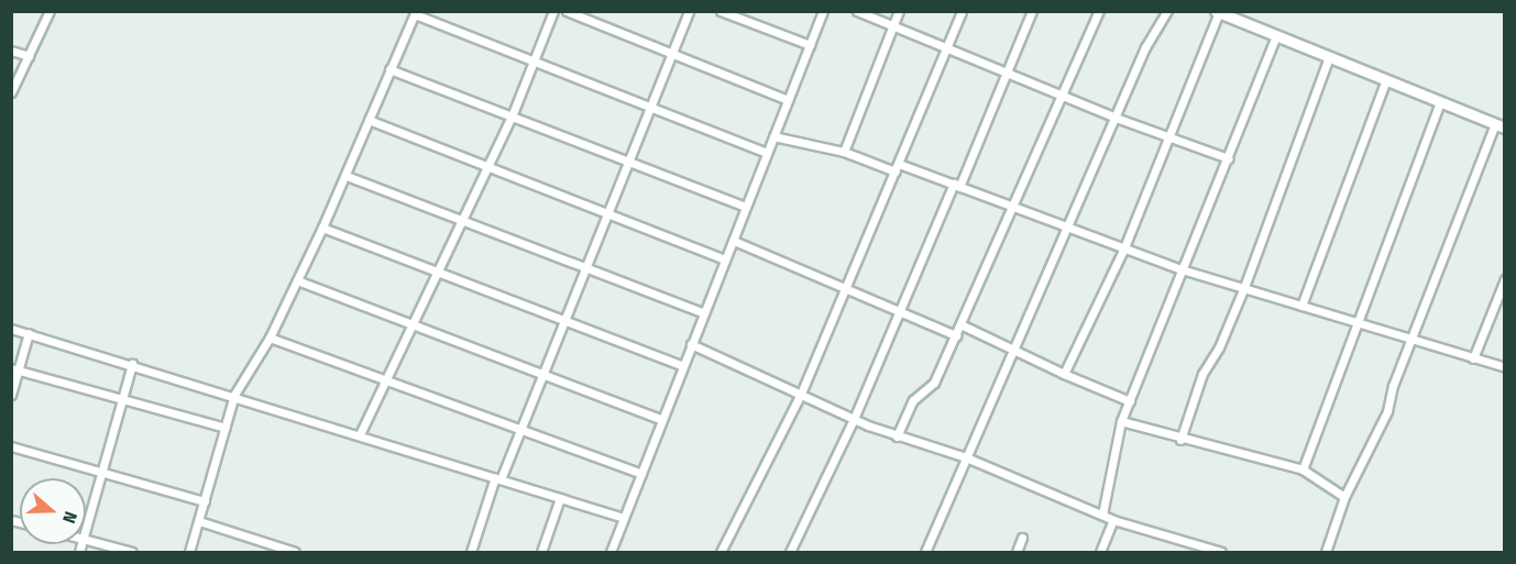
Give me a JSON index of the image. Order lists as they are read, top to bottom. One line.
{"north":"right"}
